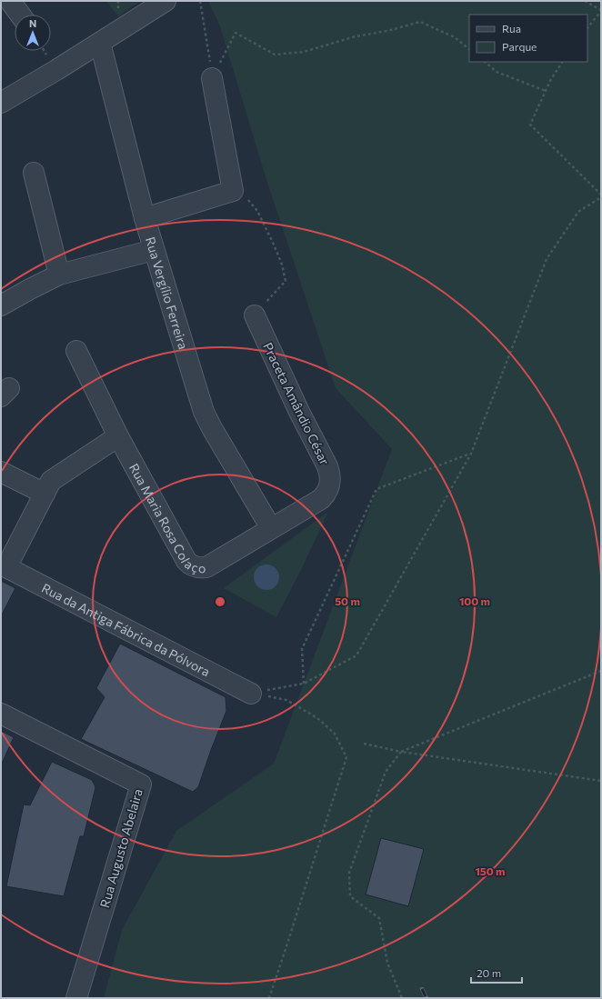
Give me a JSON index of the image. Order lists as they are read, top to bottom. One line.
{"streets":{"street":["Rua Vergílio Ferreira","Praceta Amândio César","Rua Maria Rosa Colaço","Rua da Antiga Fábrica da Pólvora","Rua Augusto Abelaira"]},"crossings":[["Rua Vergílio Ferreira","Praceta Amândio César"],["Rua Vergílio Ferreira","Rua Maria Rosa Colaço"],["Praceta Amândio César","Rua Maria Rosa Colaço"]],"legend":["Rua","Parque"],"scale_bar":"20 m","north":"top","rings":["50 m","100 m","150 m"]}
